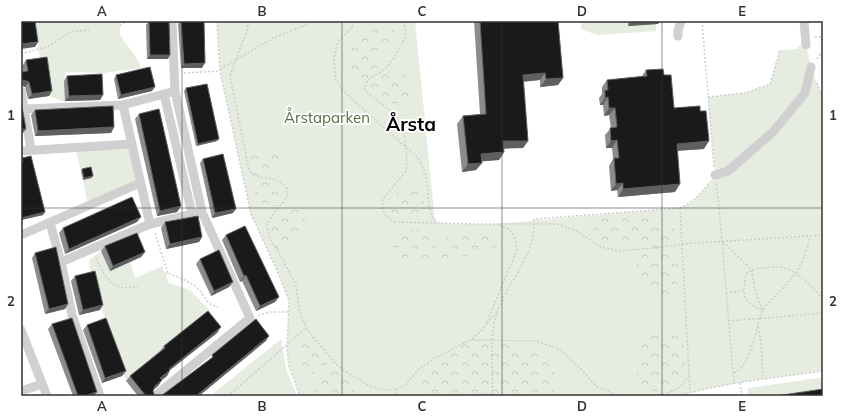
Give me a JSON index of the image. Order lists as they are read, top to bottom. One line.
{"districts":["Årsta"],"parks":["Årstaparken"],"grid":{"columns":["A","B","C","D","E"],"rows":["1","2"]}}
